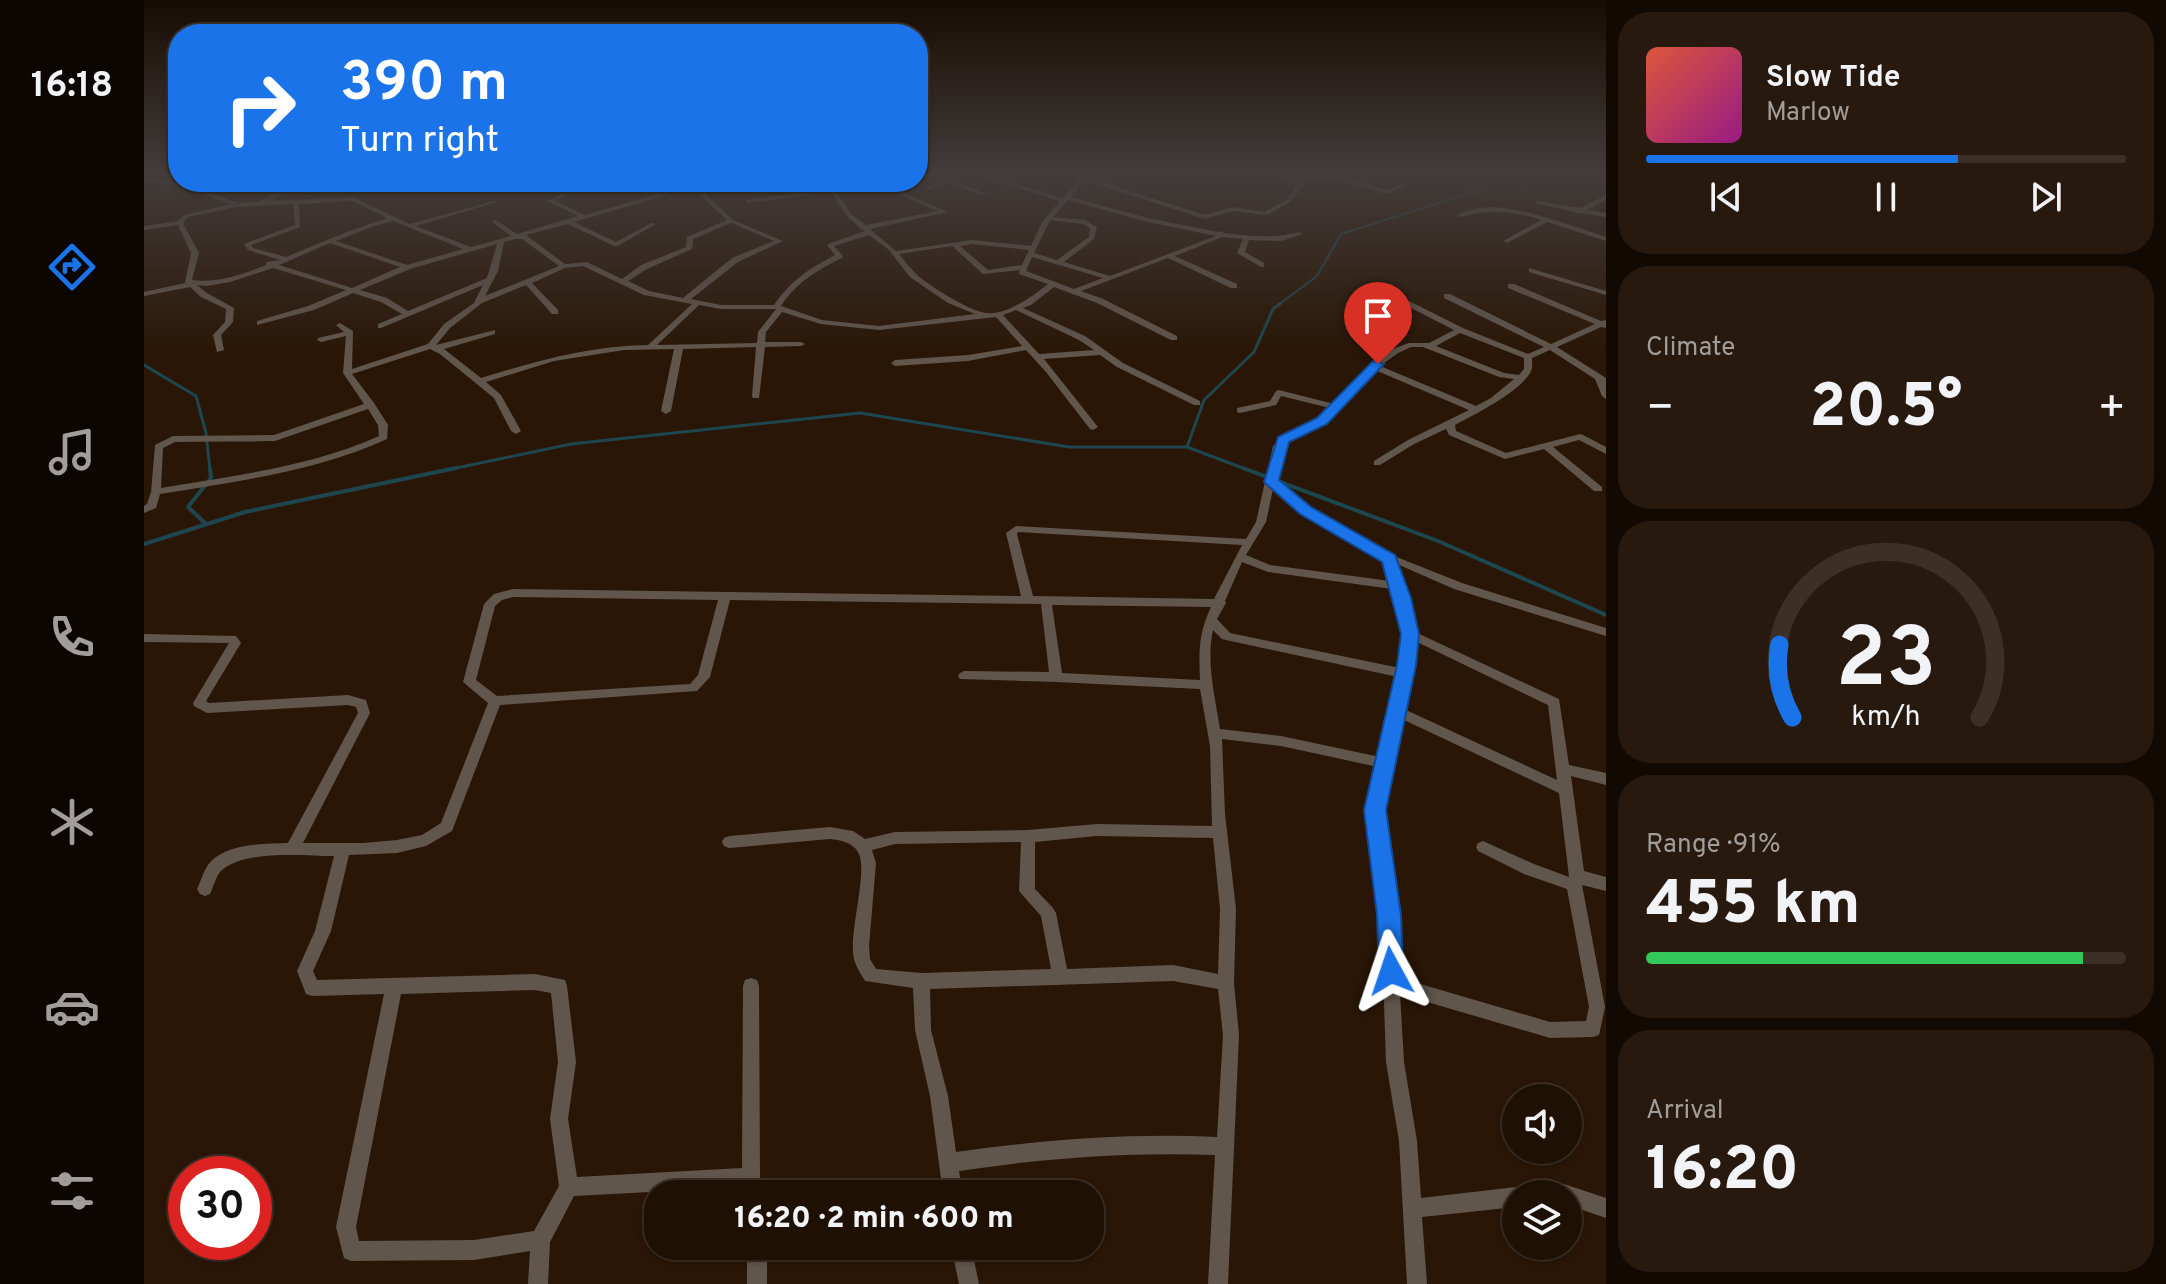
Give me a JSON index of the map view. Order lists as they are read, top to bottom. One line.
{"page":{"tabs":"16:18","turn":["390 m","Turn right"],"song":["Slow Tide","Marlow"],"tile":["Climate",["Range · 91%","455 km"],["Arrival","16:20"]],"heat":["−","20.5°","+"],"limit":"30","trip":"16:20 · 2 min · 600 m","gauge":["23","km/h"]}}
